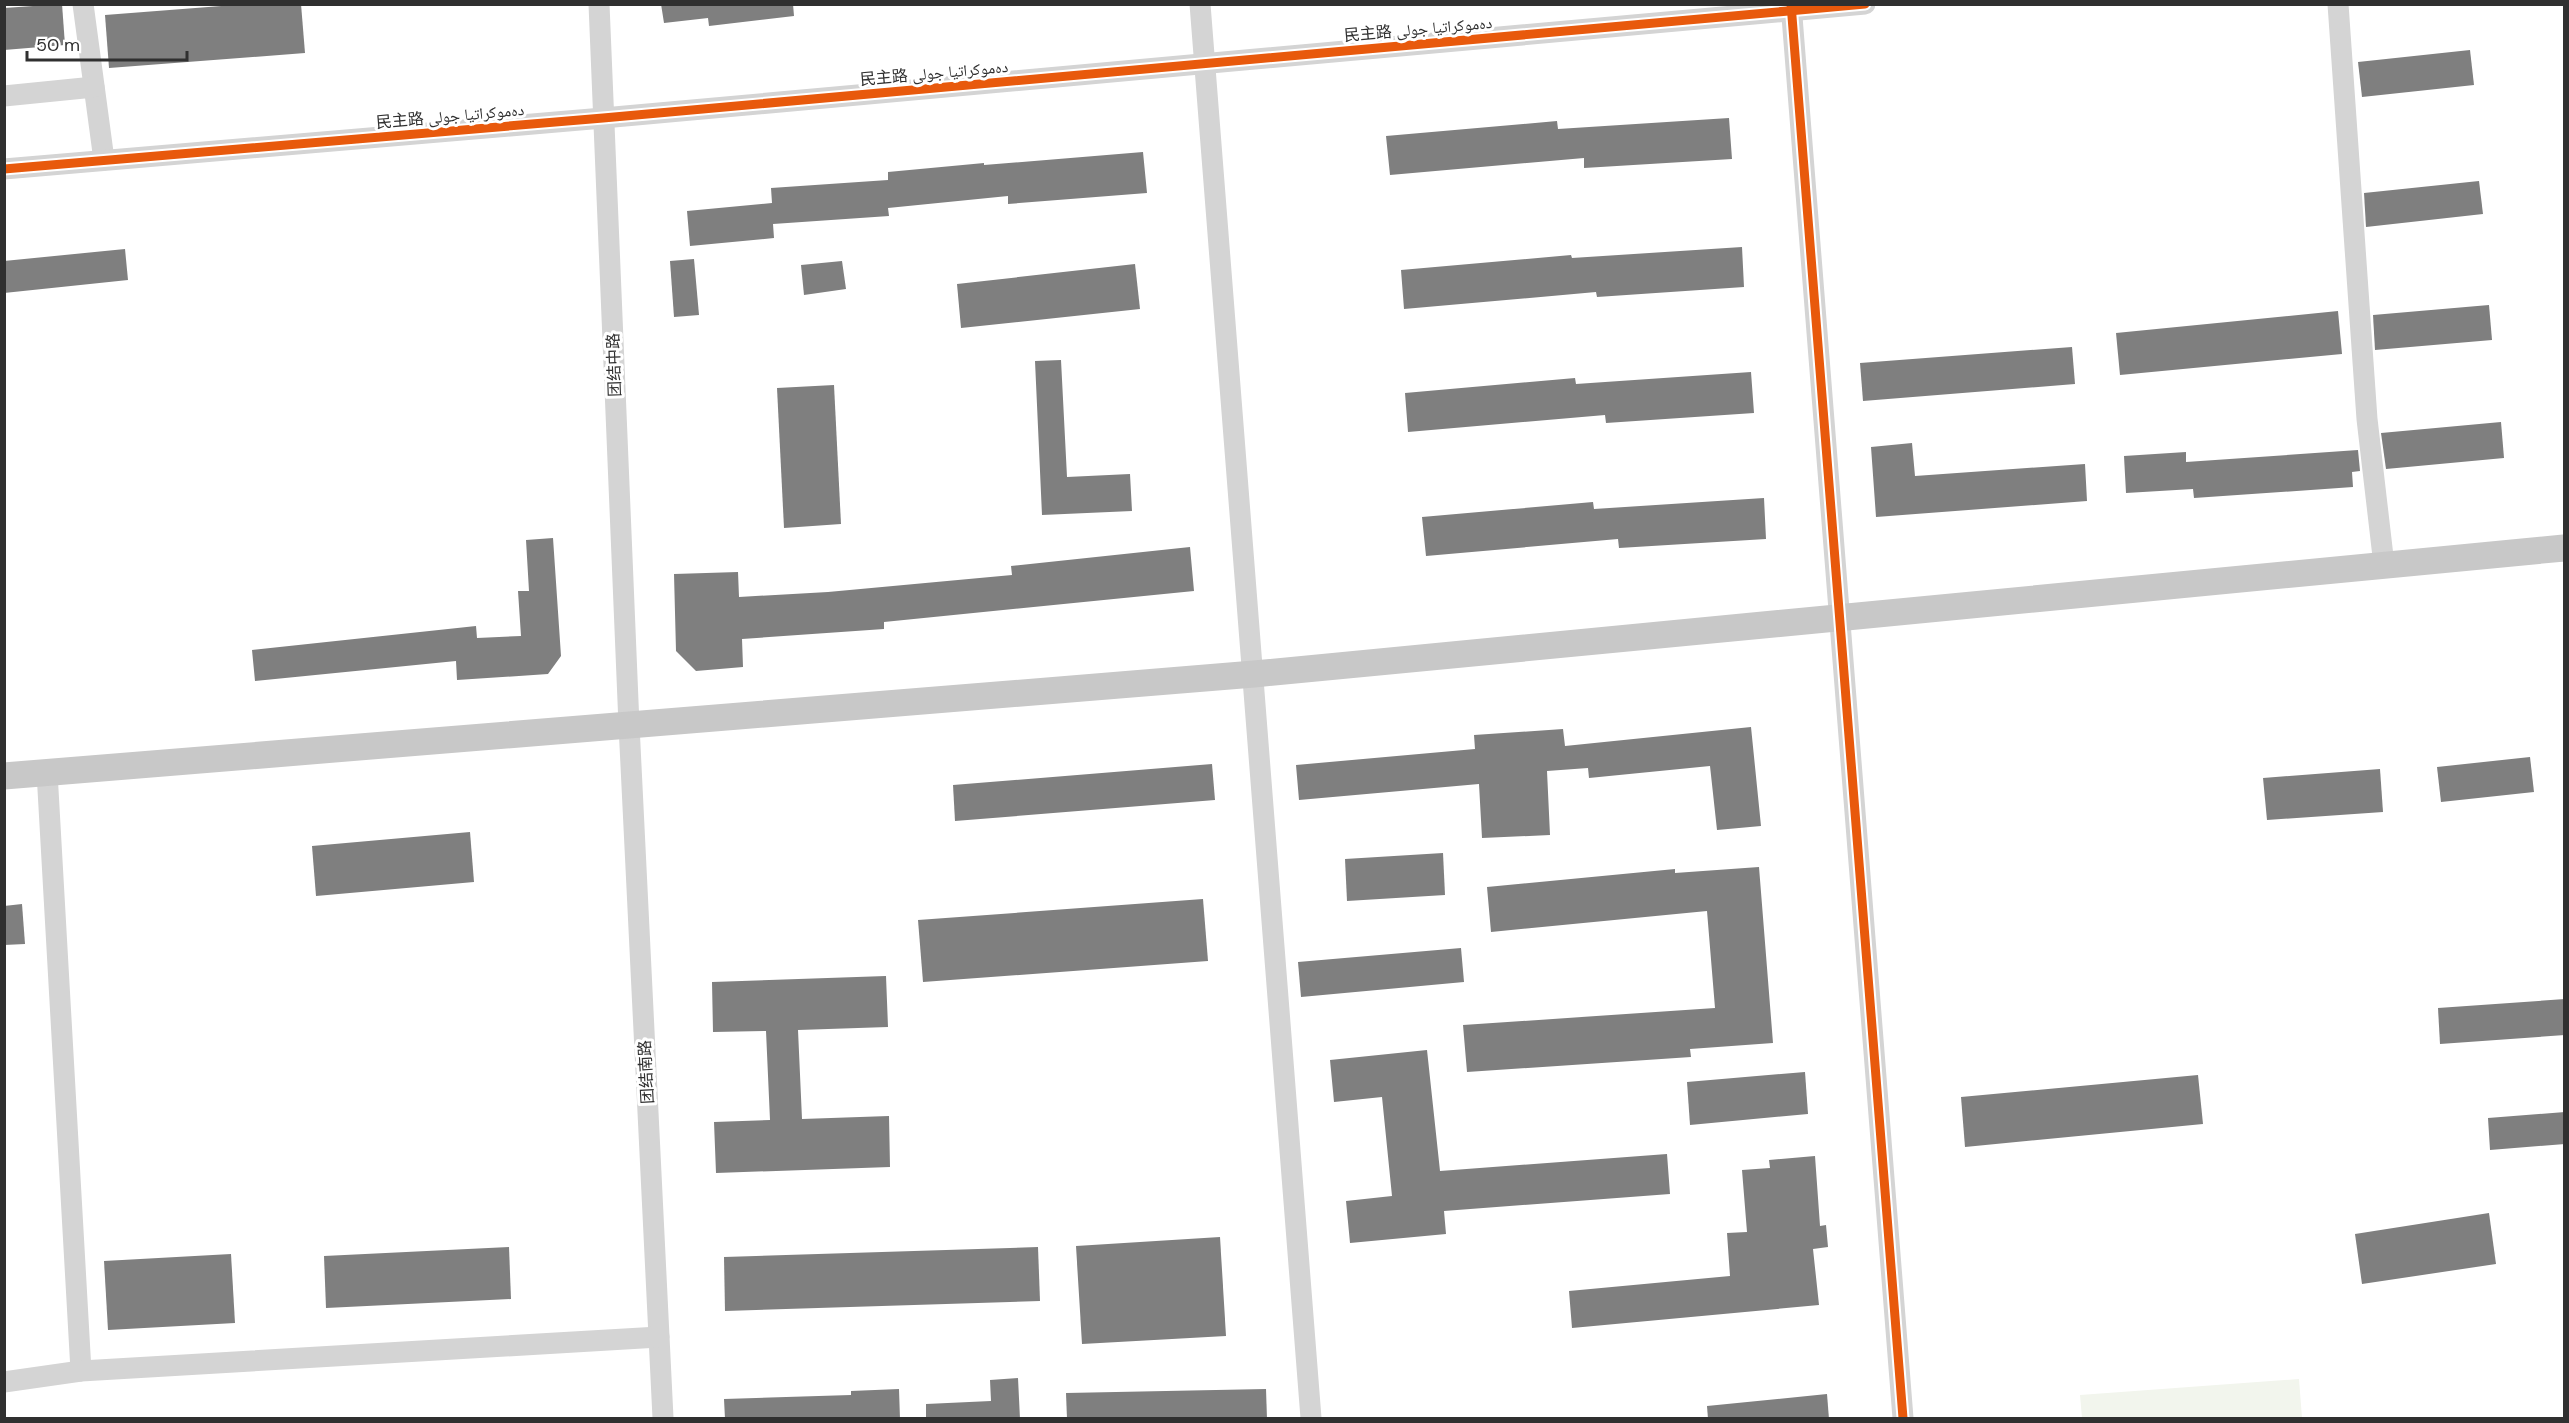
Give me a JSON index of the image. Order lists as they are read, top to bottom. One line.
{"streets":{"street":["民主路 دەموكراتيا جولى","团结中路","团结南路"]},"crossings":[["民主路 دەموكراتيا جولى","团结中路"],["团结中路","团结南路"]],"scale_bar":"50 m"}
